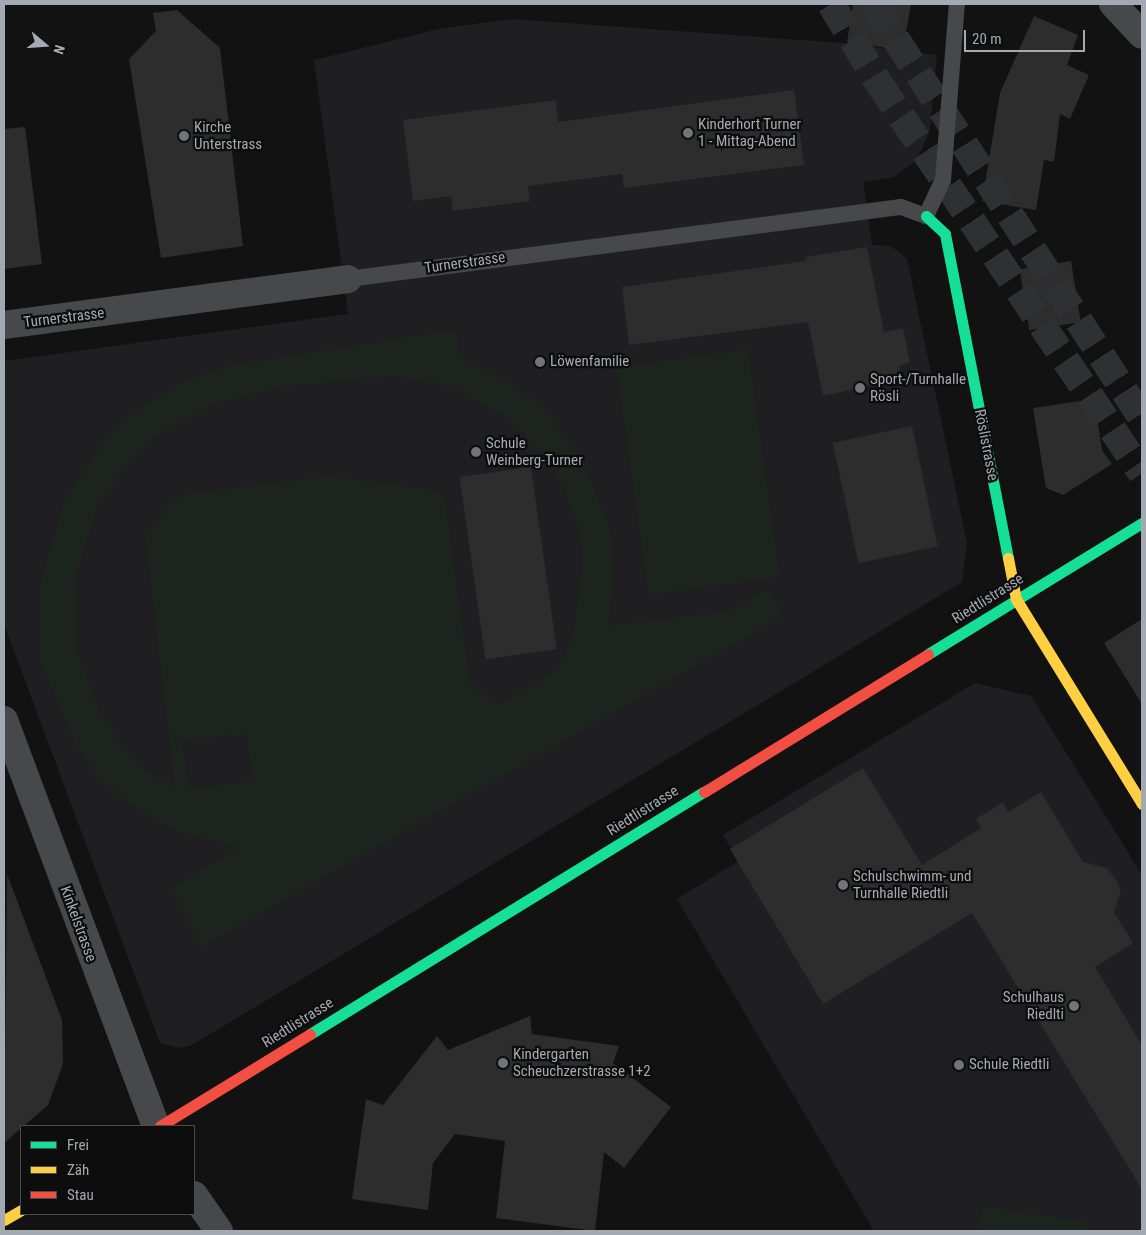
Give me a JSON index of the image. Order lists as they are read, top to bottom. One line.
{"streets":{"street":["Turnerstrasse","Röslistrasse","Riedtlistrasse","Kinkelstrasse"]},"crossings":[["Turnerstrasse","Röslistrasse"],["Röslistrasse","Riedtlistrasse"]],"places":["Kinderhort Turner 1 - Mittag-Abend","Kirche Unterstrass","Löwenfamilie","Sport-/Turnhalle Rösli","Schule Weinberg-Turner","Schulschwimm- und Turnhalle Riedtli","Schulhaus Riedlti","Kindergarten Scheuchzerstrasse 1+2","Schule Riedtli"],"legend":["Frei","Zäh","Stau"],"scale_bar":"20 m","north":"right"}
